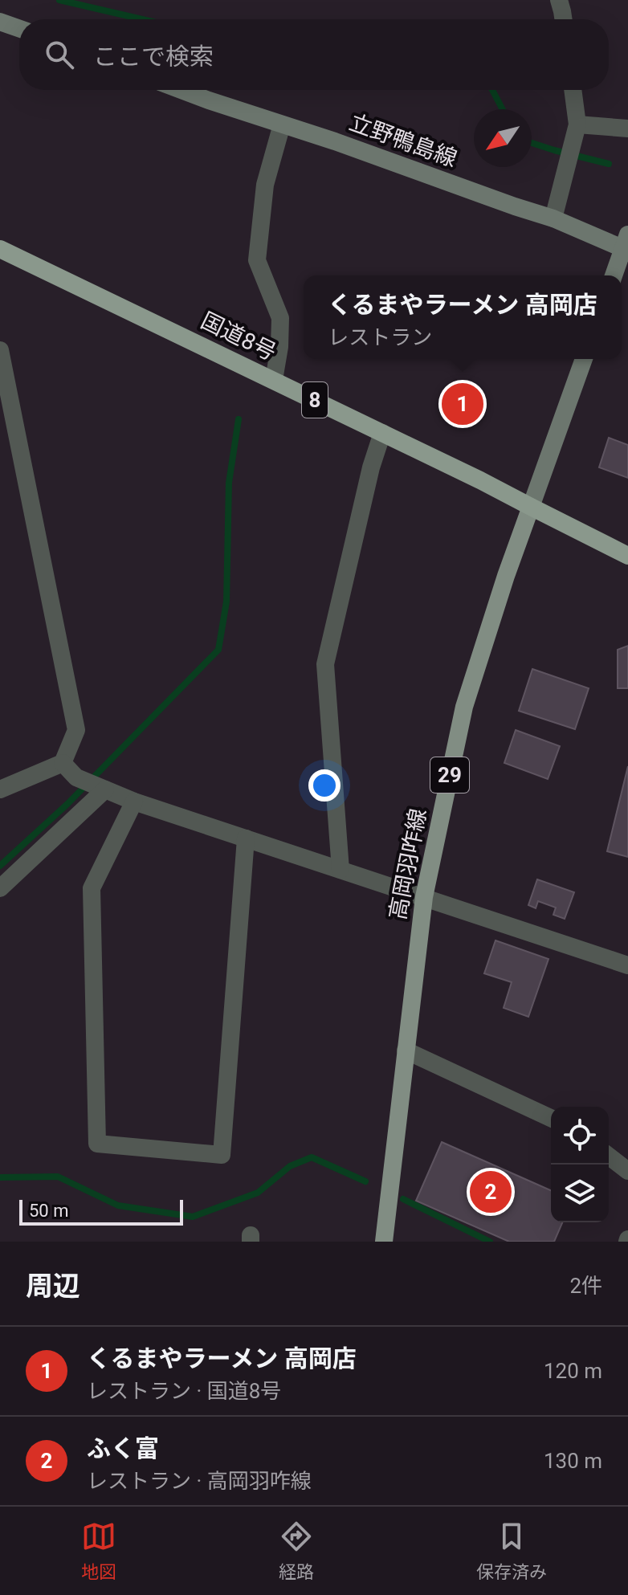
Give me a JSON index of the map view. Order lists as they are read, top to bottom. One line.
{"streets":{"highway":["国道8号","8"],"main road":["立野鴨島線","29","高岡羽咋線"]},"crossings":[["国道8号","高岡羽咋線"]],"scale_bar":"50 m","north":"bottom left","page":{"search":"ここで検索","popup":["くるまやラーメン 高岡店","レストラン"],"pins":["1","2"],"scale":"50 m","heading":["周辺","2件"],"list":[{"mark":"1","name":"くるまやラーメン 高岡店","note":"レストラン · 国道8号","value":"120 m"},{"mark":"2","name":"ふく富","note":"レストラン · 高岡羽咋線","value":"130 m"}],"nav":["地図","経路","保存済み"]}}
